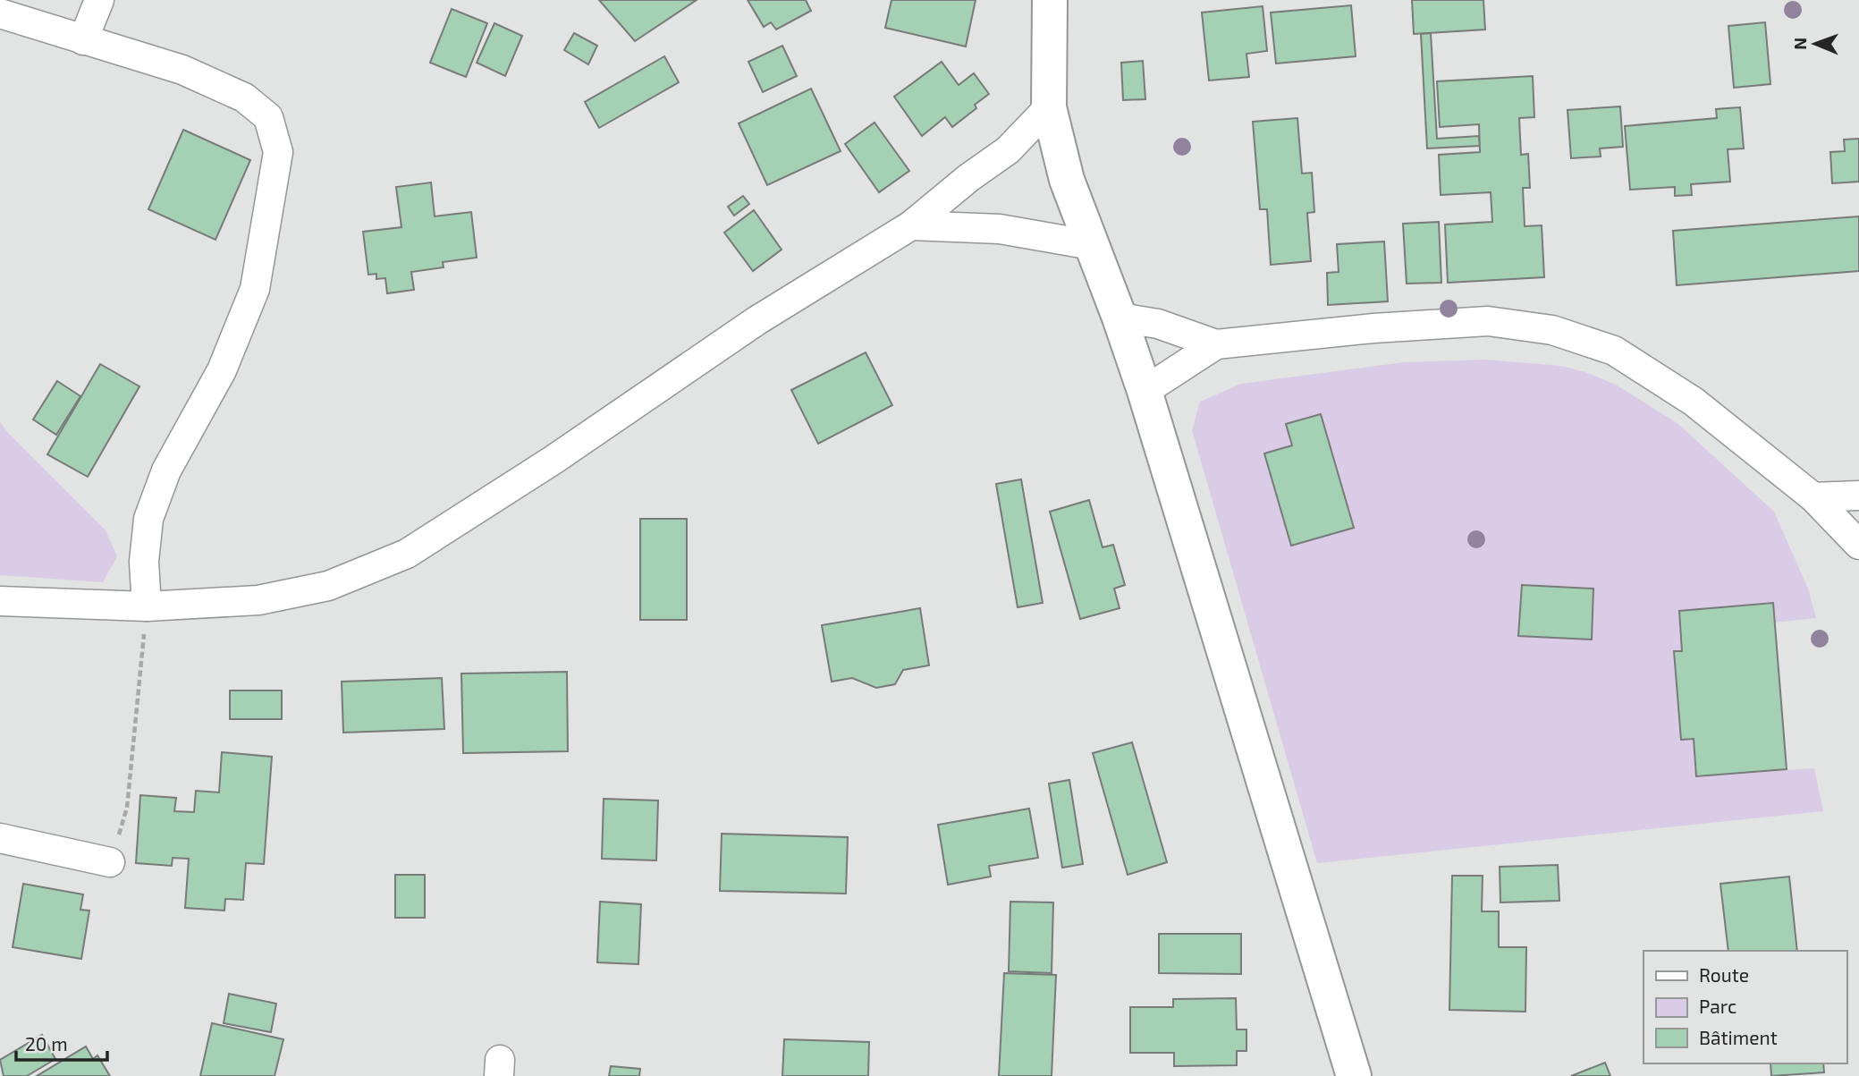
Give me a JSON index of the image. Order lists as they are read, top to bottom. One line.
{"legend":["Route","Parc","Bâtiment"],"scale_bar":"20 m","north":"left"}
